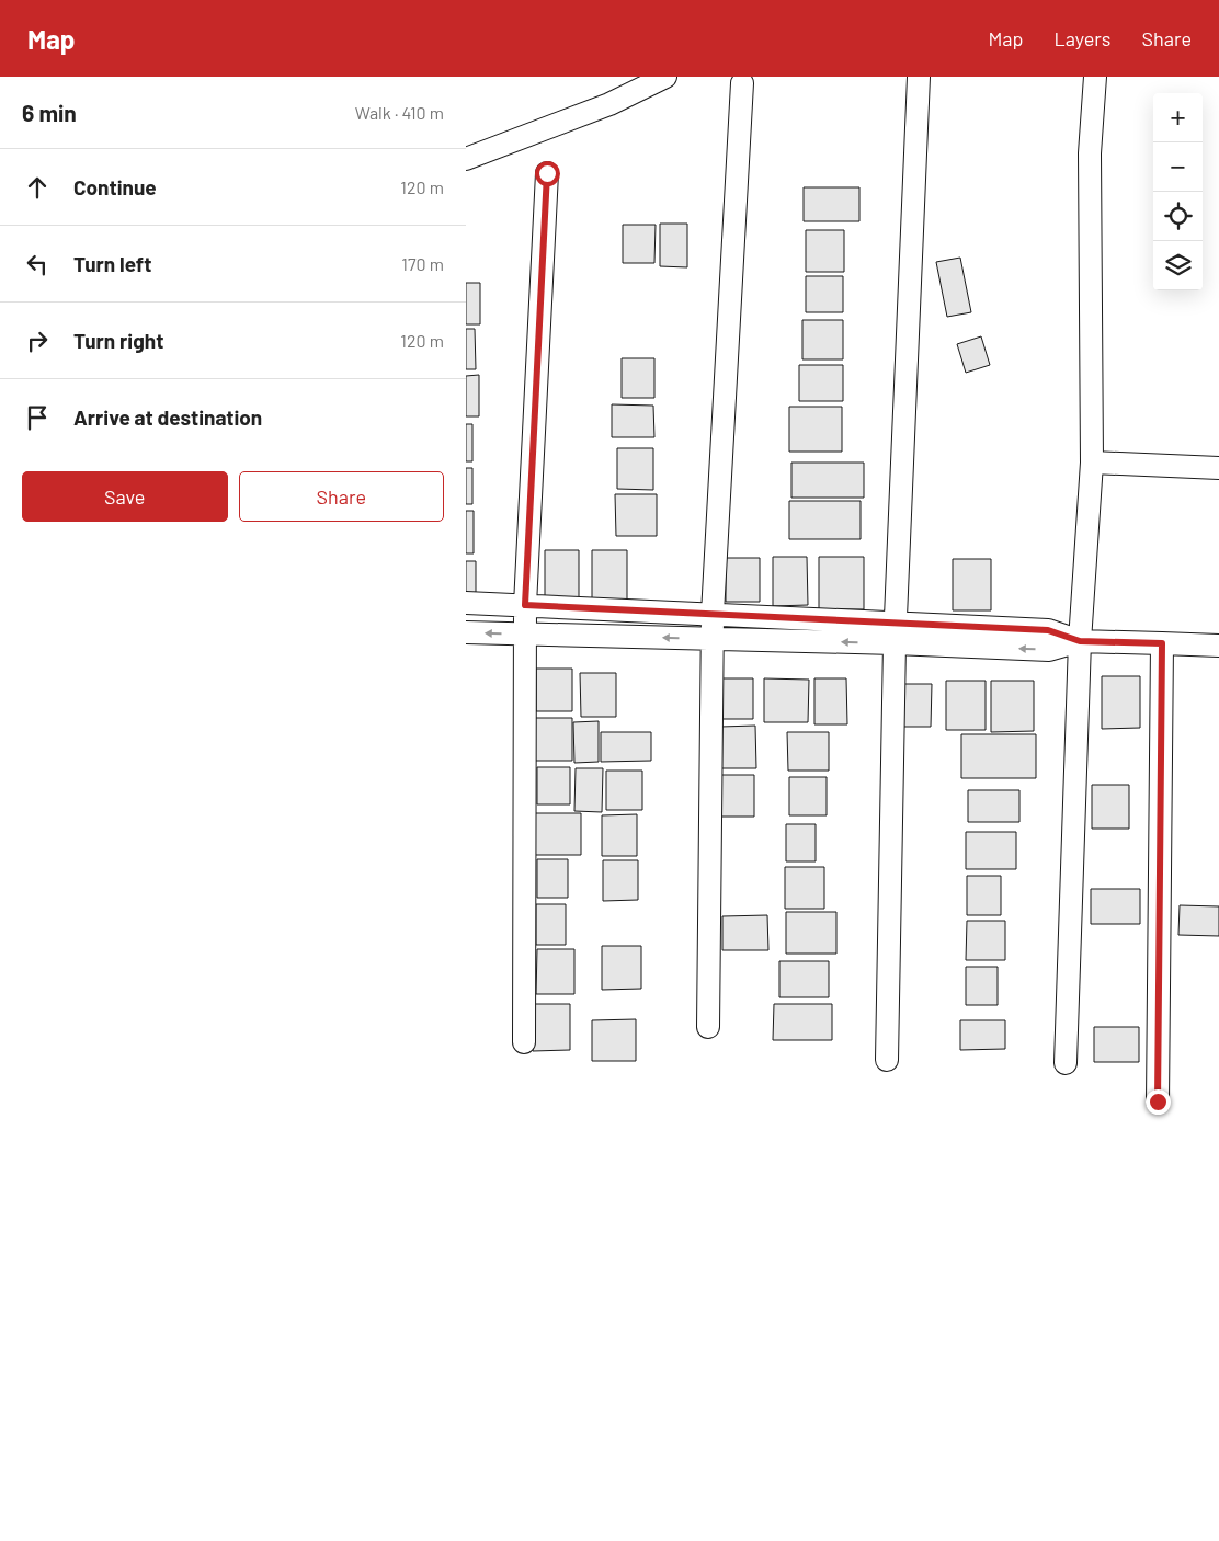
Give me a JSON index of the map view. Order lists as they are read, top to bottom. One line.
{"page":{"header":"Map","nav":["Map","Layers","Share"],"heading":["6 min","Walk · 410 m"],"map_buttons":["+","−"],"list":[["Continue","120 m"],["Turn left","170 m"],["Turn right","120 m"],"Arrive at destination"],"buttons":["Save","Share"]}}
